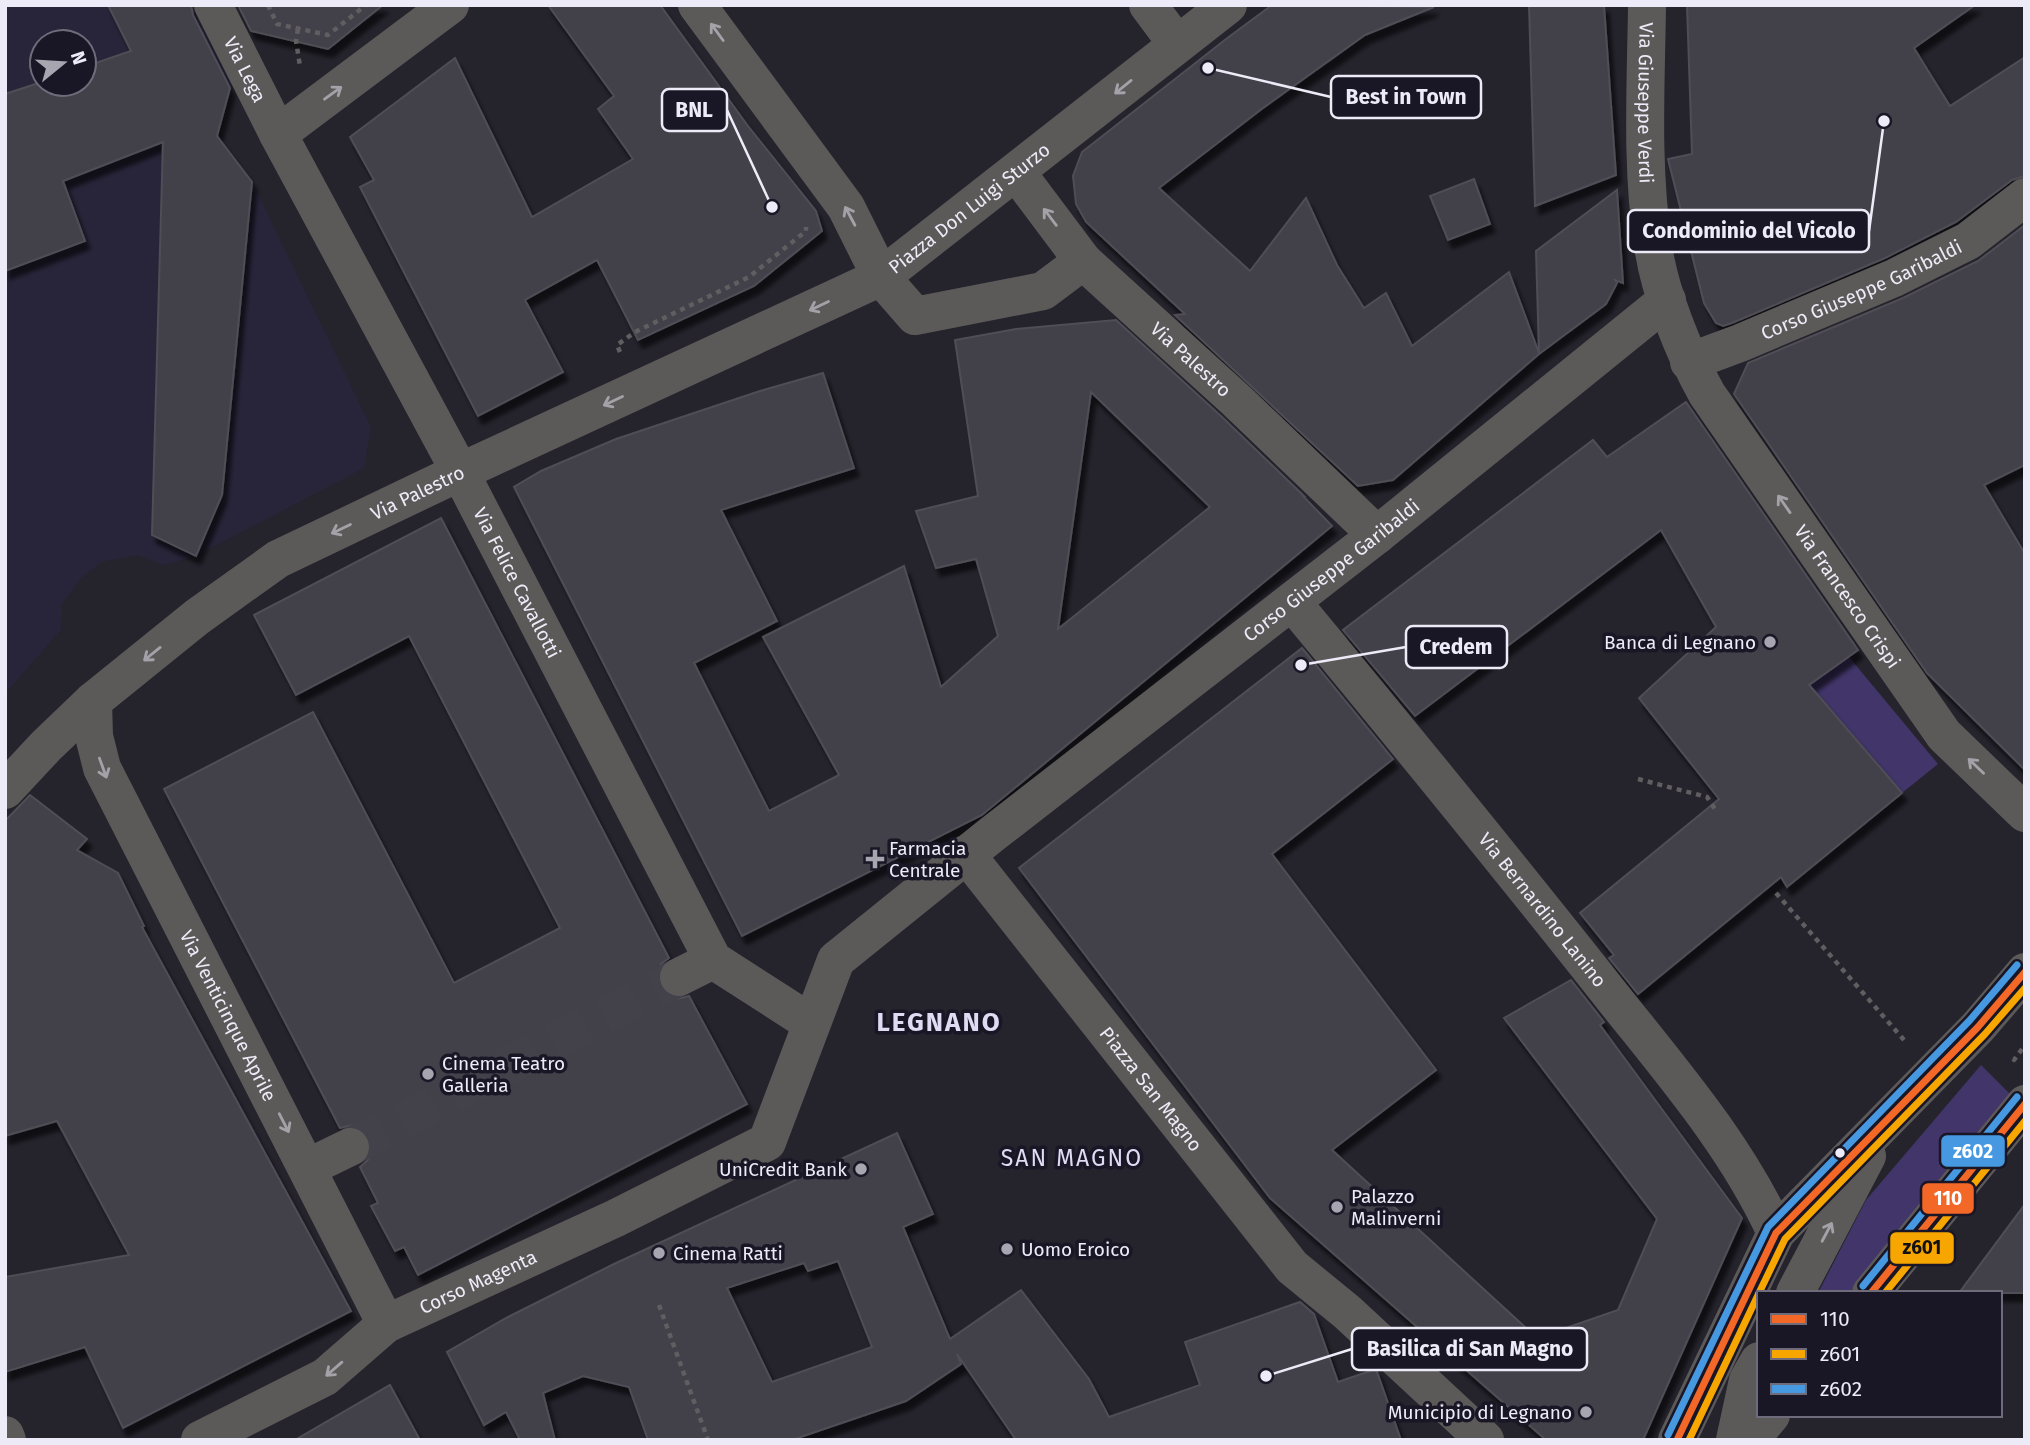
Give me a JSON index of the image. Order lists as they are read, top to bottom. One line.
{"streets":{"street":["Via Lega","Via Giuseppe Verdi","Piazza Don Luigi Sturzo","Corso Giuseppe Garibaldi","Via Palestro","Via Felice Cavallotti","Via Francesco Crispi","Via Bernardino Lanino","Via Venticinque Aprile","Piazza San Magno","Corso Magenta"]},"crossings":[["Via Lega","Via Felice Cavallotti"],["Via Giuseppe Verdi","Corso Giuseppe Garibaldi"],["Via Giuseppe Verdi","Via Francesco Crispi"],["Piazza Don Luigi Sturzo","Via Palestro"],["Corso Giuseppe Garibaldi","Via Palestro"],["Corso Giuseppe Garibaldi","Via Francesco Crispi"],["Corso Giuseppe Garibaldi","Via Bernardino Lanino"],["Corso Giuseppe Garibaldi","Piazza San Magno"],["Via Palestro","Via Felice Cavallotti"],["Via Palestro","Via Venticinque Aprile"],["Via Venticinque Aprile","Corso Magenta"]],"one_way":["Via Palestro","Via Francesco Crispi","Via Venticinque Aprile"],"districts":["LEGNANO","SAN MAGNO"],"places":{"other":["Best in Town","Condominio del Vicolo","BNL","Banca di Legnano","Credem","Cinema Teatro Galleria","UniCredit Bank","Palazzo Malinverni","Uomo Eroico","Cinema Ratti","Basilica di San Magno","Municipio di Legnano"],"health":["Farmacia Centrale"]},"lines":["transit line z602","transit line 110","transit line z601"],"legend":["110","z601","z602"],"north":"right"}
